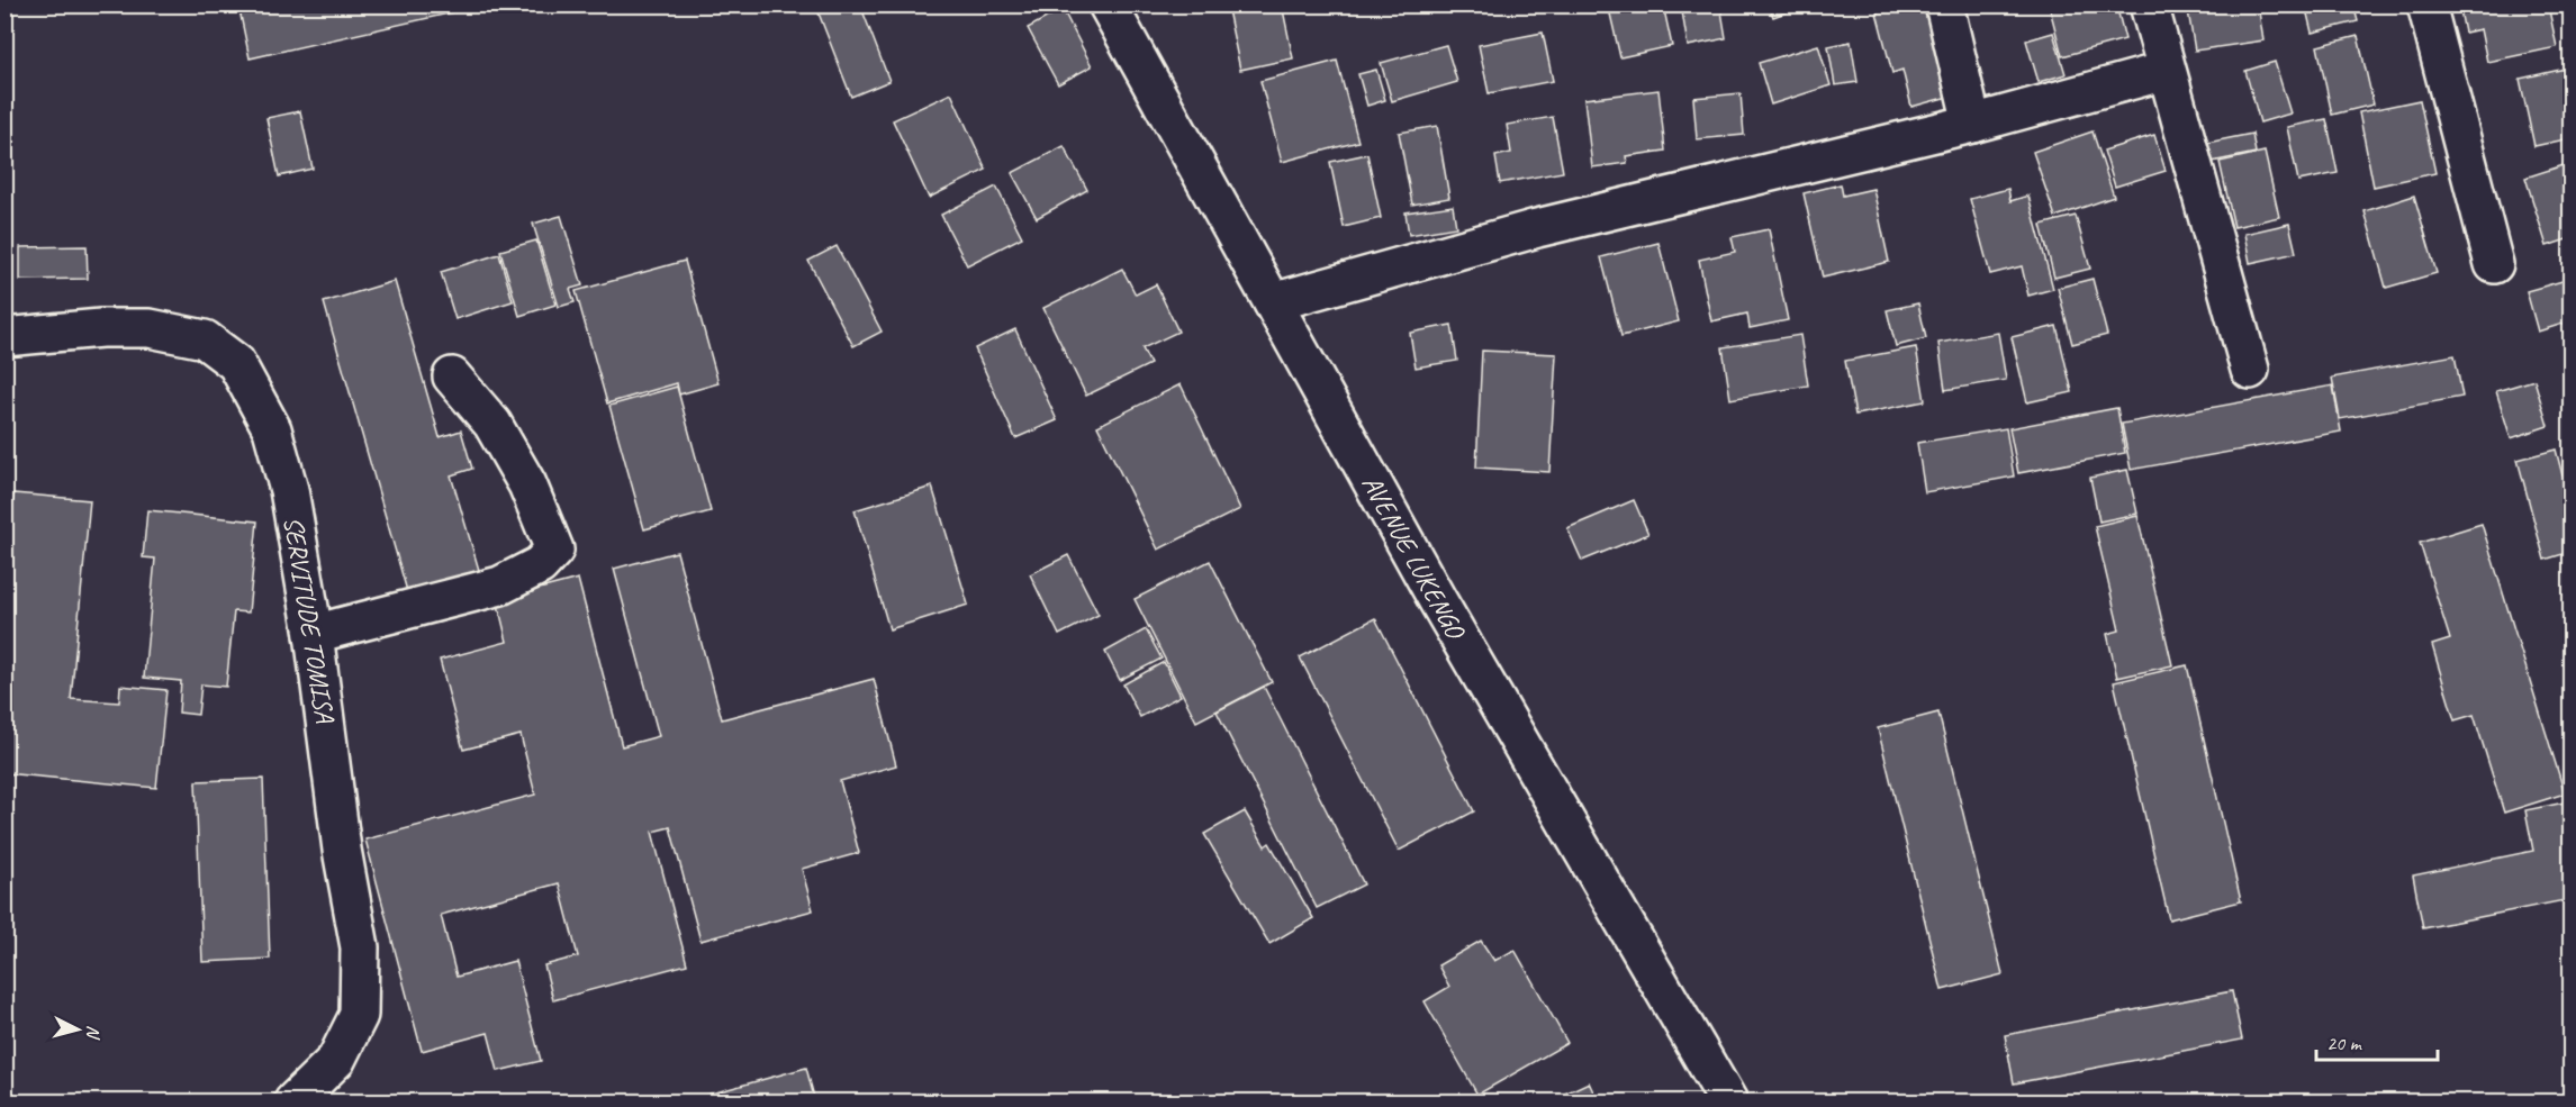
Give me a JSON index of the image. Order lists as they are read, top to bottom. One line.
{"streets":{"street":["AVENUE LUKENGO","SERVITUDE TOMISA"]},"scale_bar":"20 m","north":"right"}
